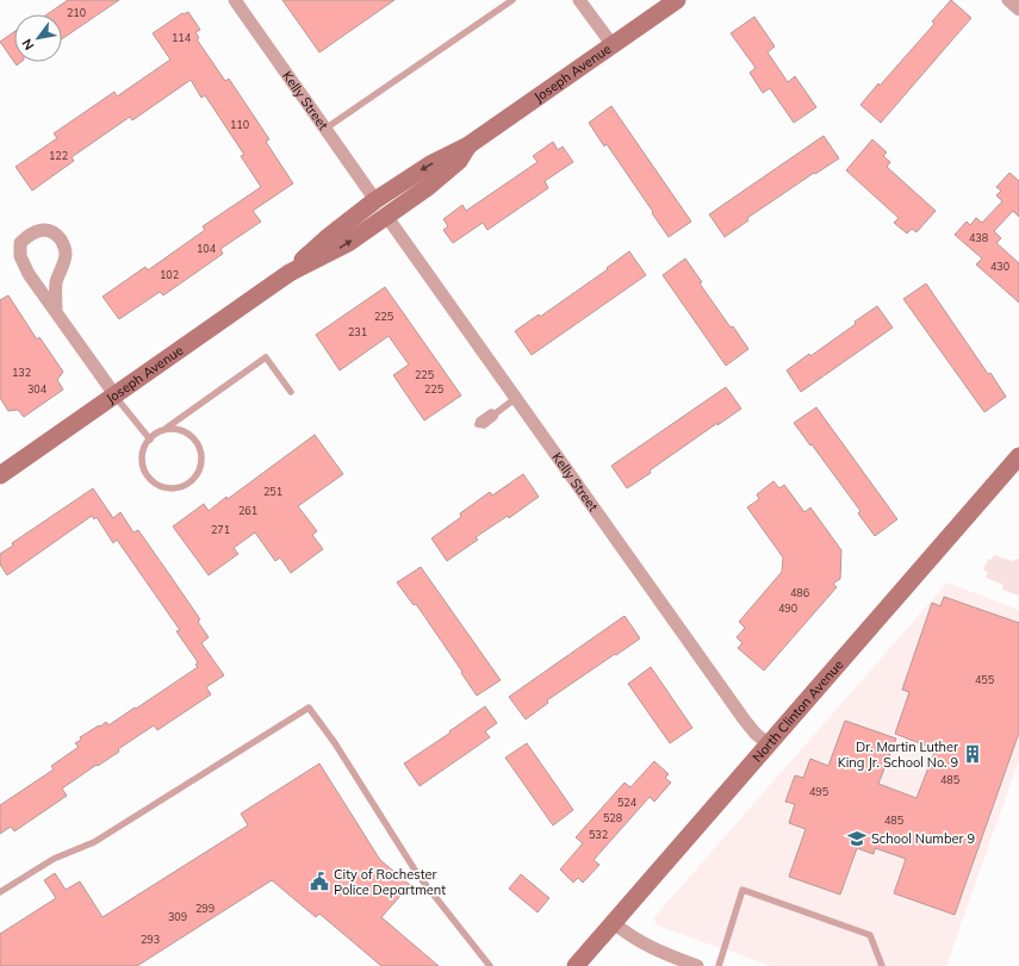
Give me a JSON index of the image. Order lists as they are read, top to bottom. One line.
{"streets":{"main road":["Joseph Avenue","North Clinton Avenue"],"street":["Kelly Street"]},"crossings":[["Joseph Avenue","Kelly Street"],["Kelly Street","North Clinton Avenue"]],"places":{"building":["Dr. Martin Luther King Jr. School No. 9"],"school or university":["School Number 9"],"public building":["City of Rochester Police Department"]},"house_numbers":["210","114","110","122","438","104","430","102","225","231","132","225","304","225","251","261","271","486","490","455","485","495","524","528","485","532","299","309","293"],"north":"bottom left"}
